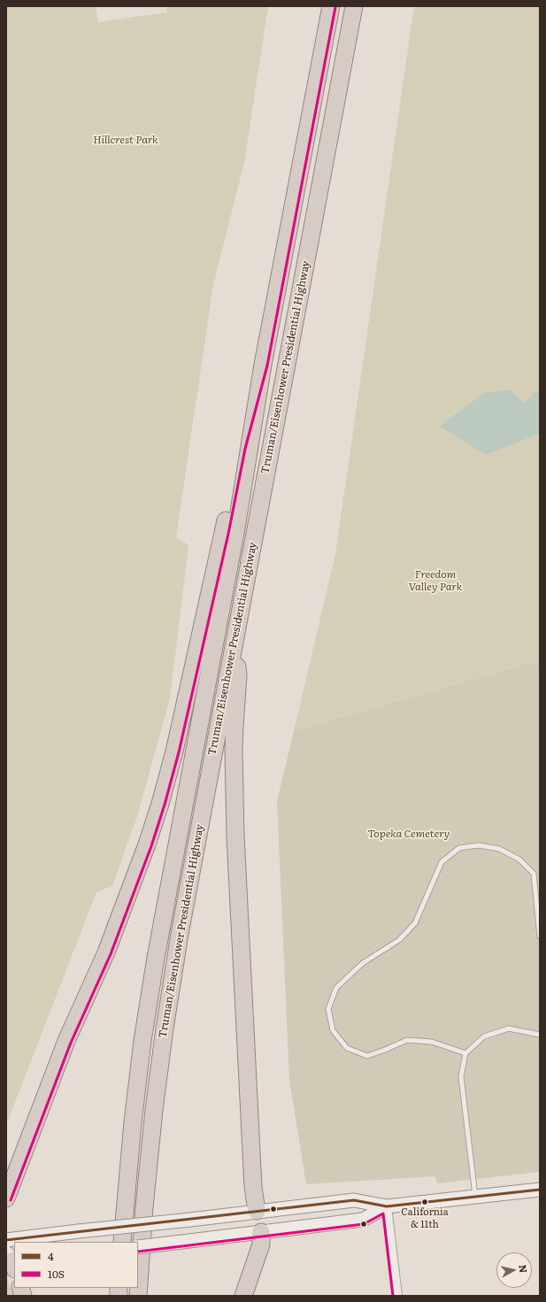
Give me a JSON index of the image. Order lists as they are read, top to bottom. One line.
{"streets":{"highway":["Truman/Eisenhower Presidential Highway"]},"parks":["Hillcrest Park","Freedom Valley Park","Topeka Cemetery"],"places":["California & 11th"],"lines":["transit line 10S","transit line 4"],"legend":["4","10S"],"north":"right"}
